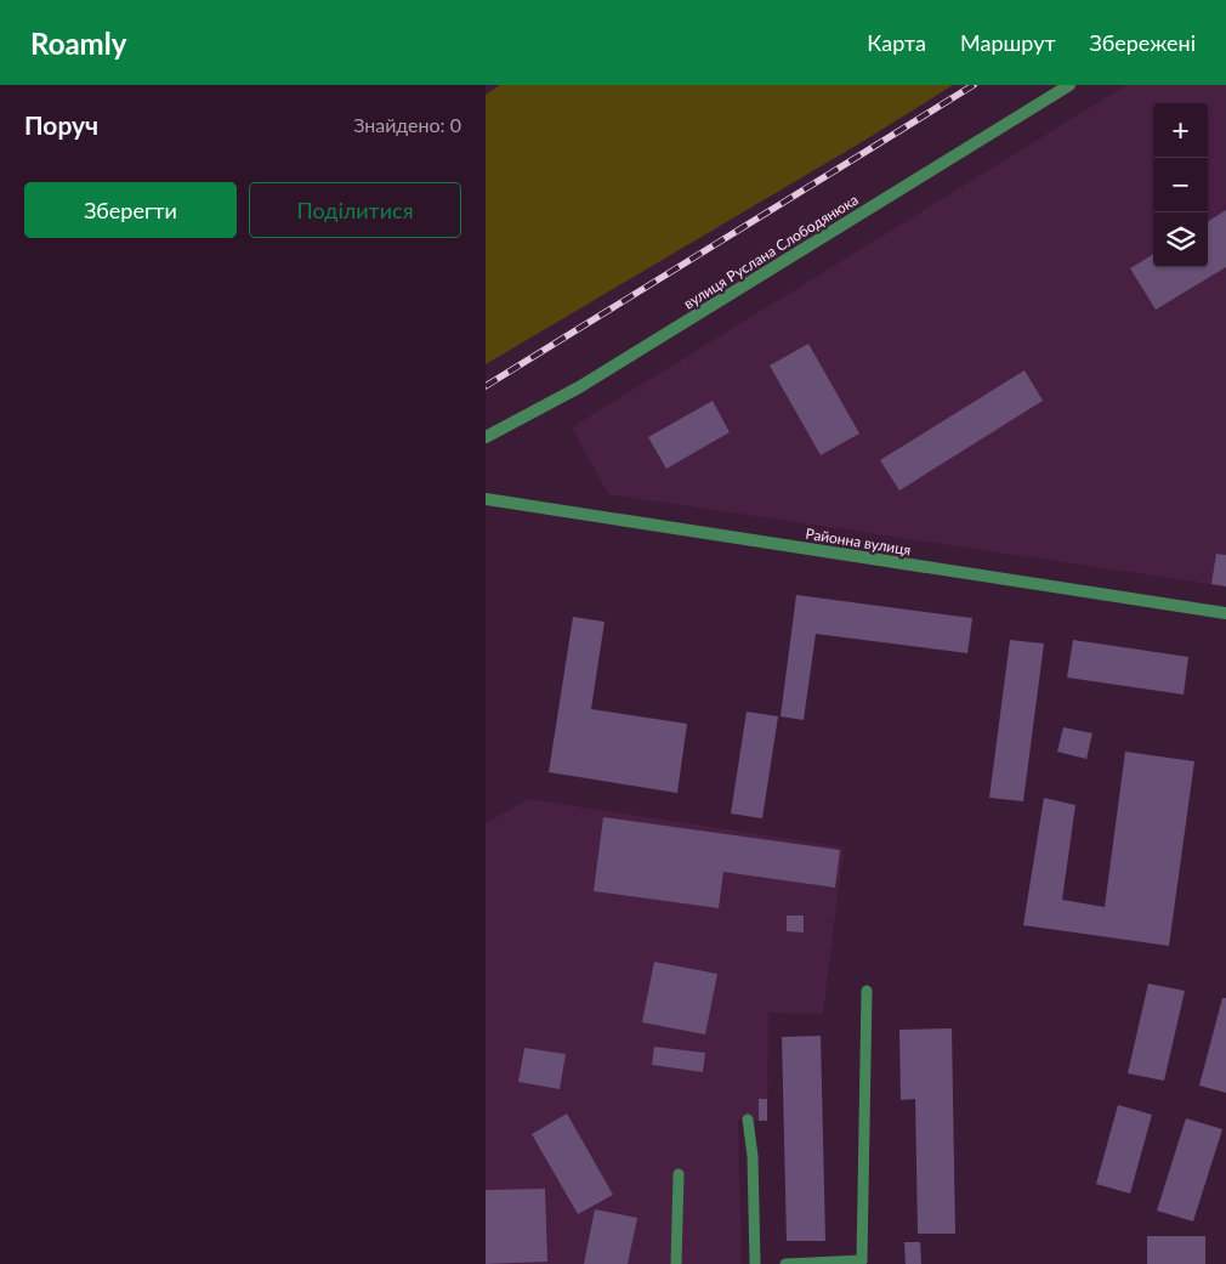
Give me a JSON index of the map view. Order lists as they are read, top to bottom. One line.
{"streets":{"street":["вулиця Руслана Слободянюка","Районна вулиця"]},"page":{"header":"Roamly","nav":["Карта","Маршрут","Збережені"],"heading":["Поруч","Знайдено: 0"],"map_buttons":["+","−"],"buttons":["Зберегти","Поділитися"]}}
